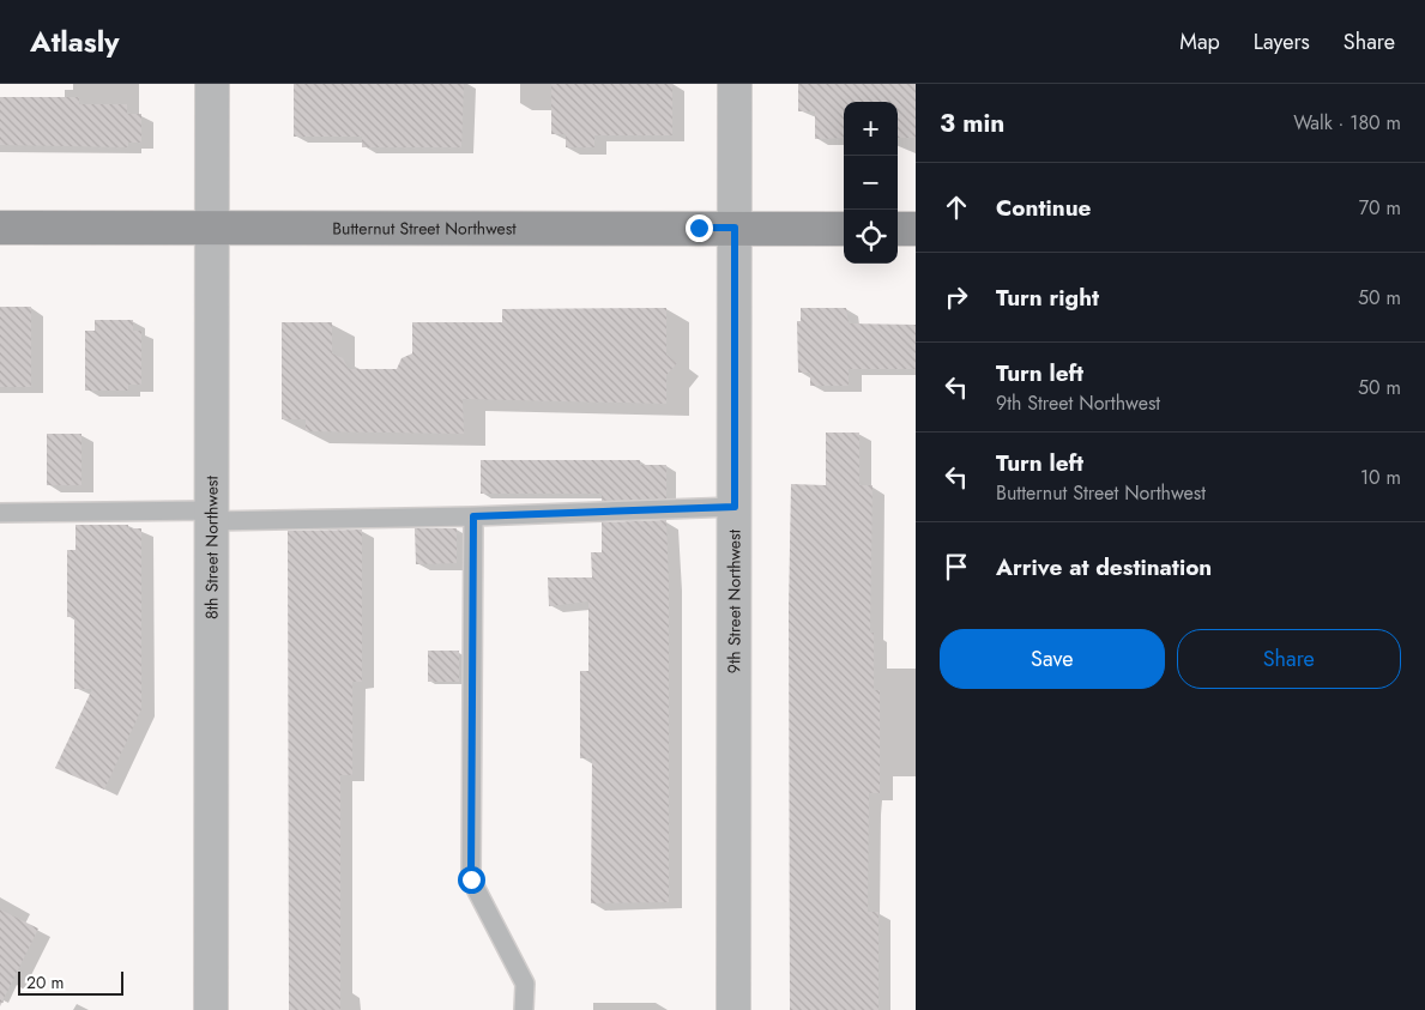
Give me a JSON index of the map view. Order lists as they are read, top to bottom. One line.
{"streets":{"street":["Butternut Street Northwest","8th Street Northwest","9th Street Northwest"]},"crossings":[["Butternut Street Northwest","8th Street Northwest"],["Butternut Street Northwest","9th Street Northwest"]],"scale_bar":"20 m","page":{"header":"Atlasly","nav":["Map","Layers","Share"],"heading":["3 min","Walk · 180 m"],"map_buttons":["+","−"],"list":[["Continue","70 m"],["Turn right","50 m"],["Turn left","9th Street Northwest","50 m"],["Turn left","Butternut Street Northwest","10 m"],"Arrive at destination"],"buttons":["Save","Share"],"scale":"20 m"}}
